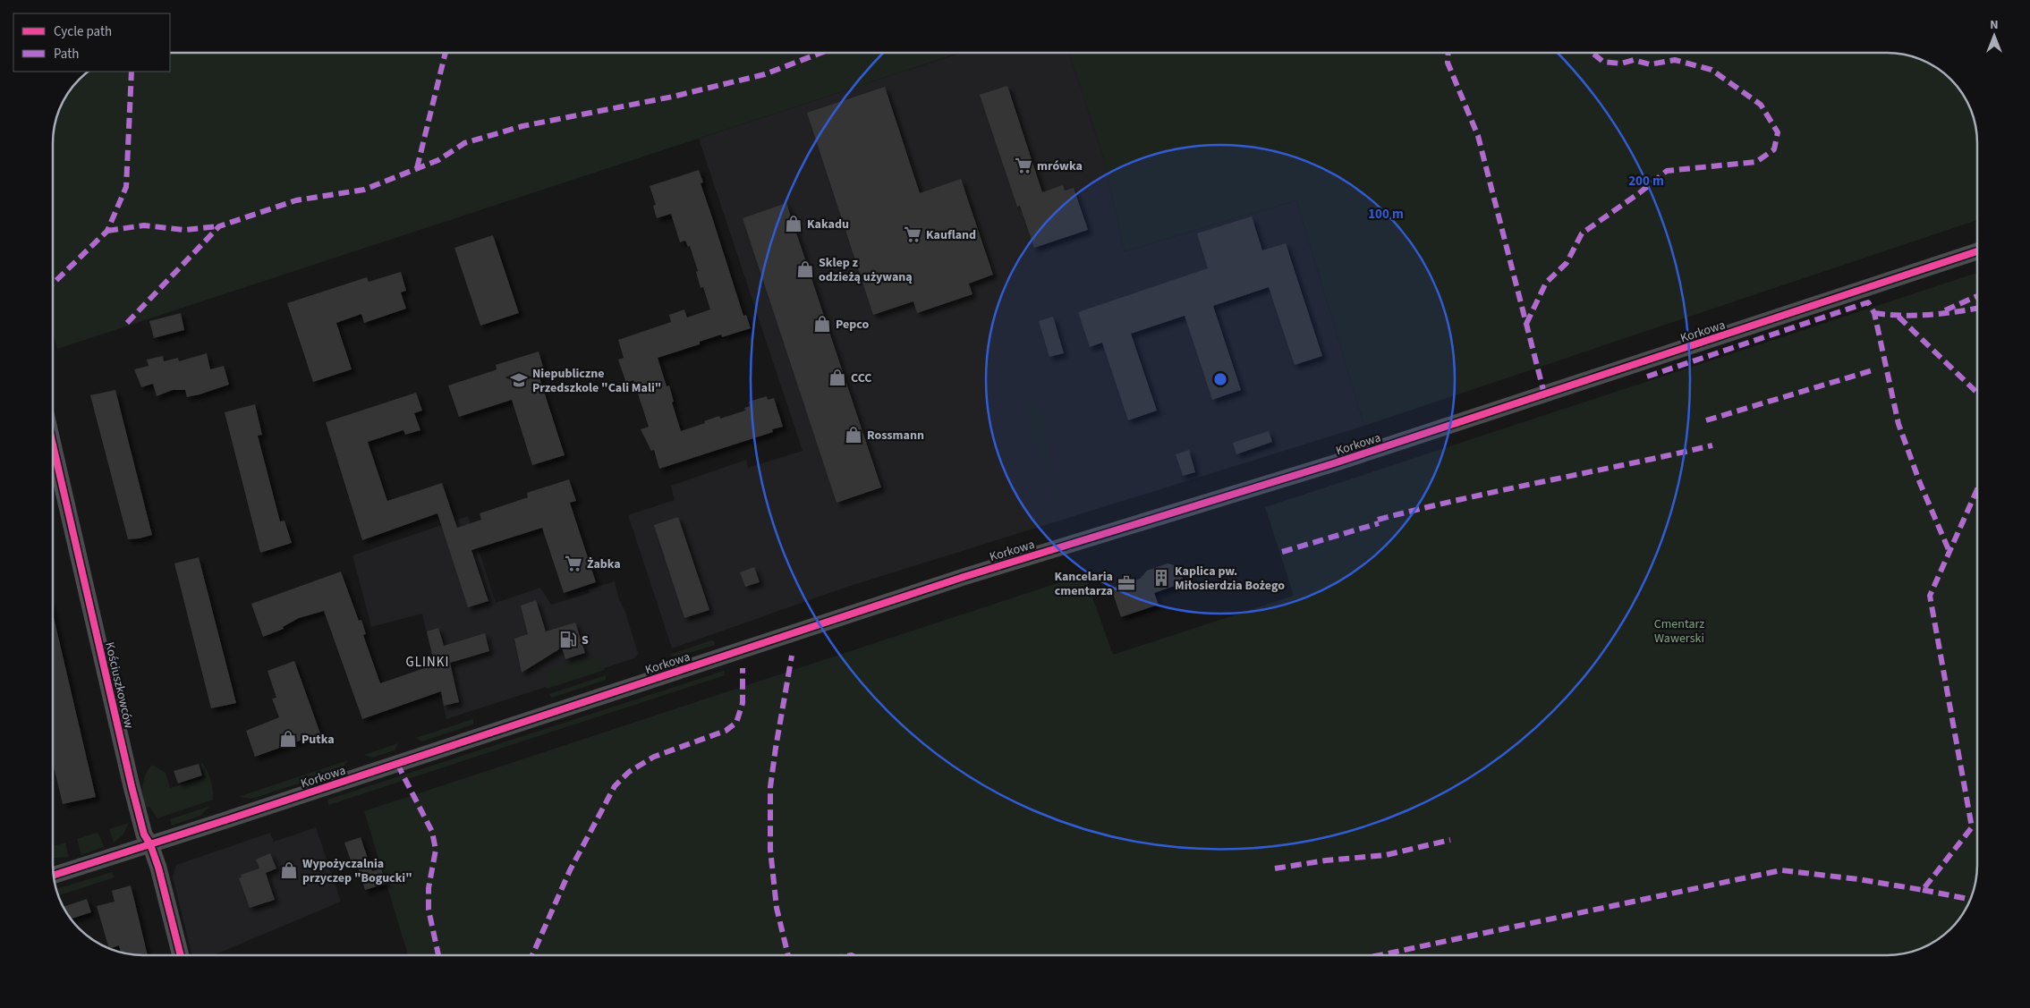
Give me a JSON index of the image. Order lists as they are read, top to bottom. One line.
{"streets":{"street":["Korkowa","Kościuszkowców"]},"crossings":[["Korkowa","Kościuszkowców"]],"districts":["GLINKI"],"parks":["Cmentarz Wawerski"],"places":{"supermarket":["mrówka","Kaufland","Żabka"],"shop":["Kakadu","Sklep z odzieżą używaną","Pepco","CCC","Rossmann","Putka","Wypożyczalnia przyczep \"Bogucki\""],"school or university":["Niepubliczne Przedszkole \"Cali Mali\""],"building":["Kaplica pw. Miłosierdzia Bożego"],"office":["Kancelaria cmentarza"],"fuel station":["S"]},"legend":["Cycle path","Path"],"north":"top","rings":["200 m","100 m"]}
